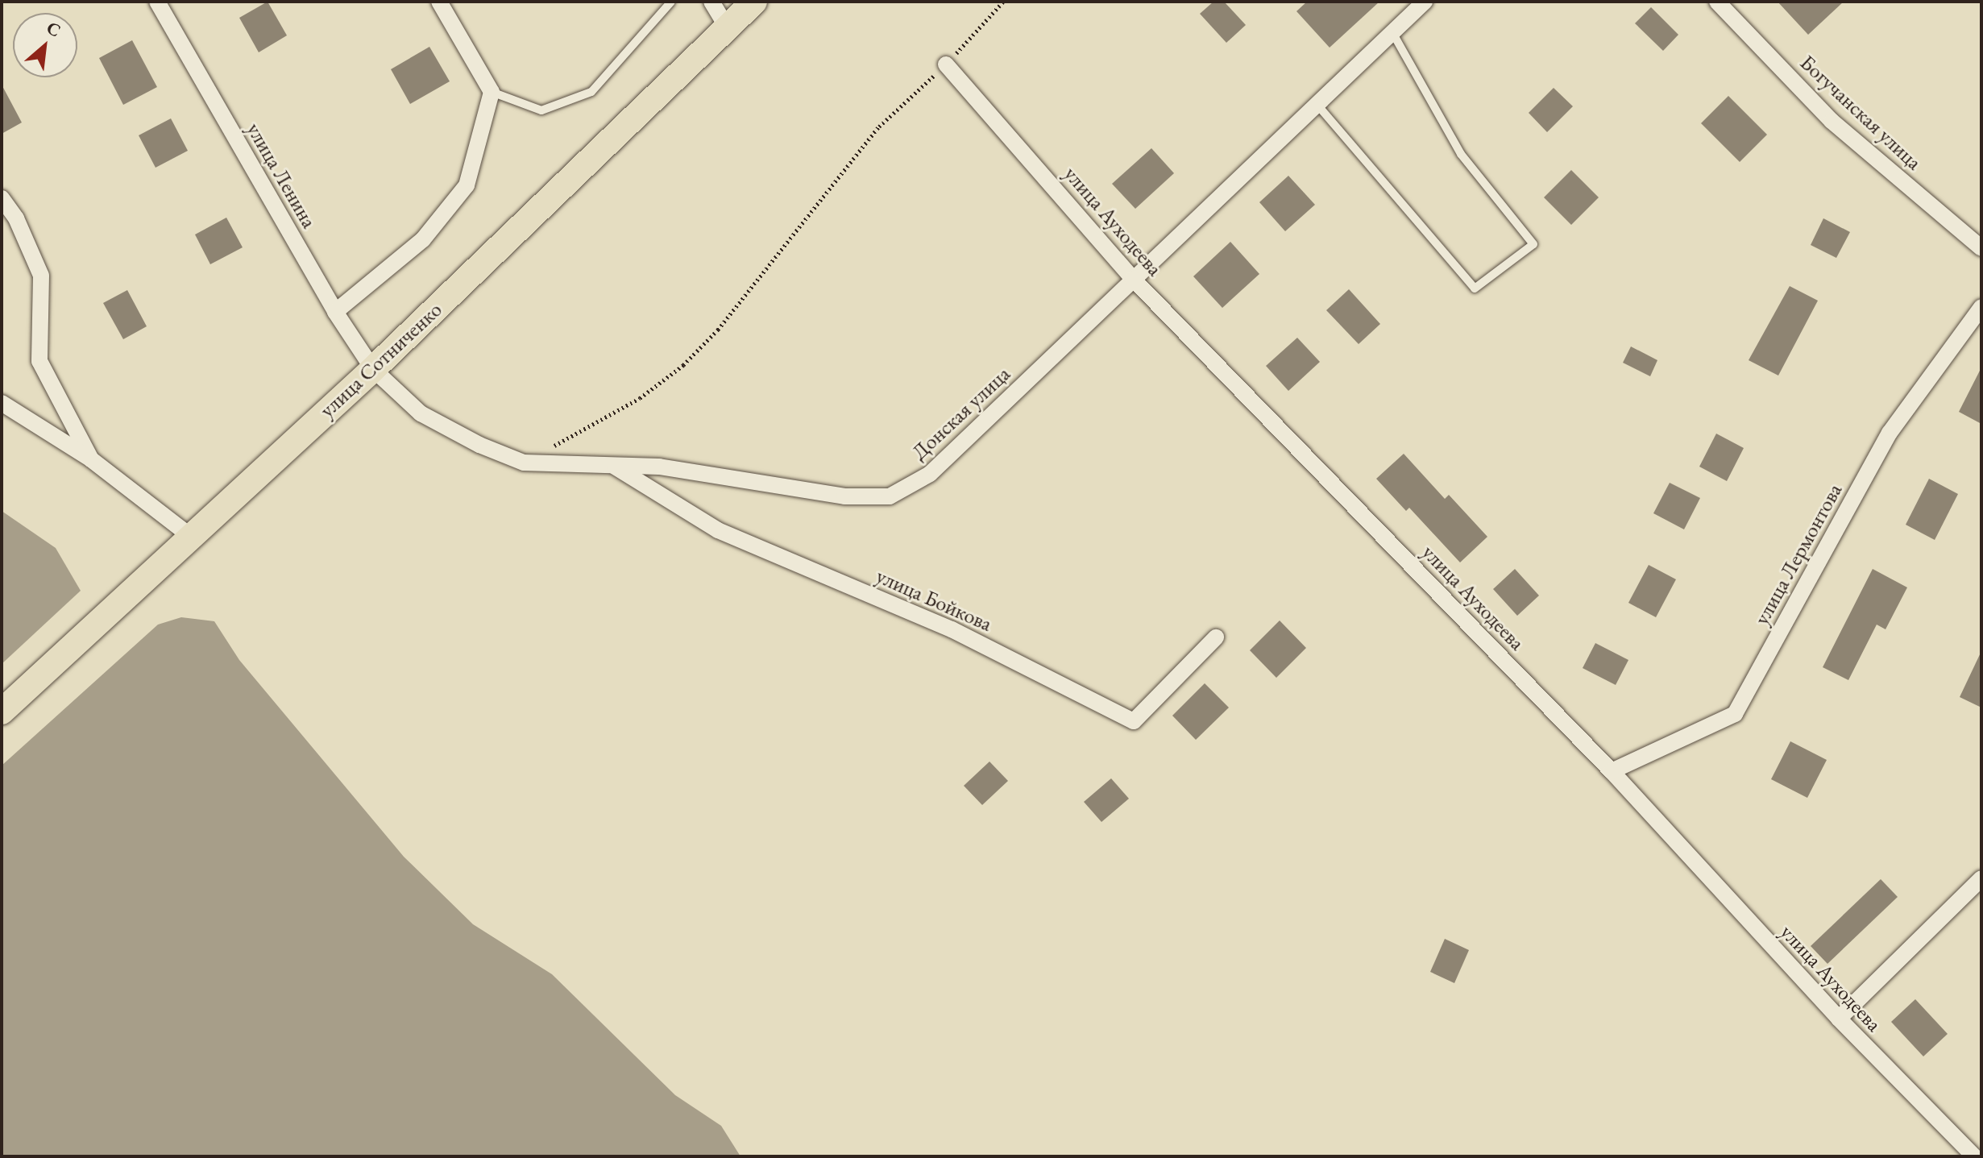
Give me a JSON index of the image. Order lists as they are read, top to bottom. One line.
{"streets":{"main road":["улица Сотниченко"],"street":["Богучанская улица","улица Ленина","улица Ауходеева","Донская улица","улица Лермонтова","улица Бойкова"]},"crossings":[["улица Ленина","улица Сотниченко"],["улица Ленина","Донская улица"],["улица Ауходеева","Донская улица"],["улица Ауходеева","улица Лермонтова"],["улица Сотниченко","Донская улица"],["Донская улица","улица Бойкова"]],"north":"top right"}
